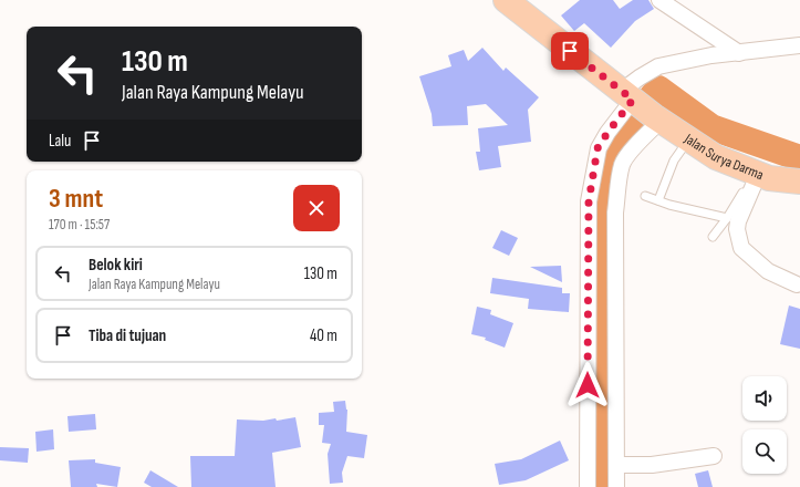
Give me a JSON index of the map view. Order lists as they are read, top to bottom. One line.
{"streets":{"main road":["Jalan Surya Darma"]},"page":{"turn":["130 m","Jalan Raya Kampung Melayu"],"then":"Lalu","heading":["3 mnt","170 m · 15:57"],"list":[{"name":"Belok kiri","note":"Jalan Raya Kampung Melayu","value":"130 m"},{"name":"Tiba di tujuan","value":"40 m"}]}}
